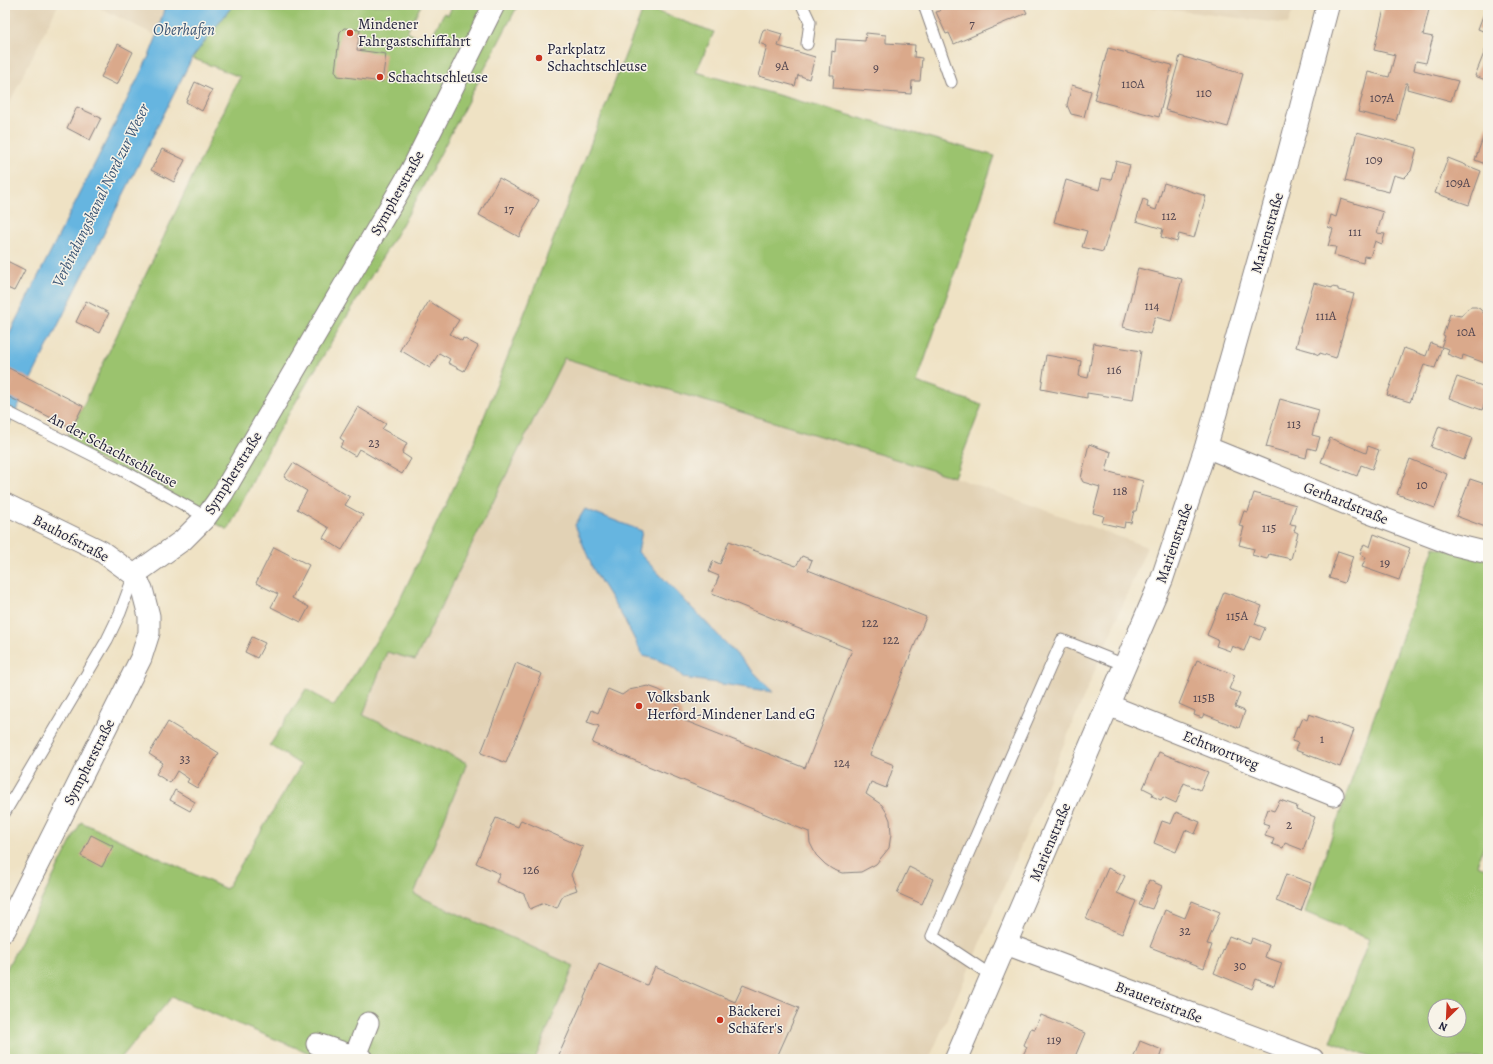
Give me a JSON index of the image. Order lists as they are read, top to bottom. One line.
{"streets":{"main road":["Marienstraße"],"street":["Sympherstraße","Gerhardstraße","Bauhofstraße","Echtwortweg","Brauereistraße"],"lane":["An der Schachtschleuse"]},"crossings":[["Sympherstraße","An der Schachtschleuse"],["Sympherstraße","Bauhofstraße"],["Marienstraße","Gerhardstraße"],["Marienstraße","Echtwortweg"],["Marienstraße","Brauereistraße"]],"water":["Oberhafen","Verbindungskanal Nord zur Weser"],"places":["Mindener Fahrgastschiffahrt","Parkplatz Schachtschleuse","Schachtschleuse","Volksbank Herford-Mindener Land eG","Bäckerei Schäfer's"],"house_numbers":["7","9A","9","110A","110","107A","109","109A","17","112","111","114","111A","10A","116","113","23","10","118","115","19","115A","122","122","115B","1","33","124","2","126","32","30","119"],"north":"bottom left"}
